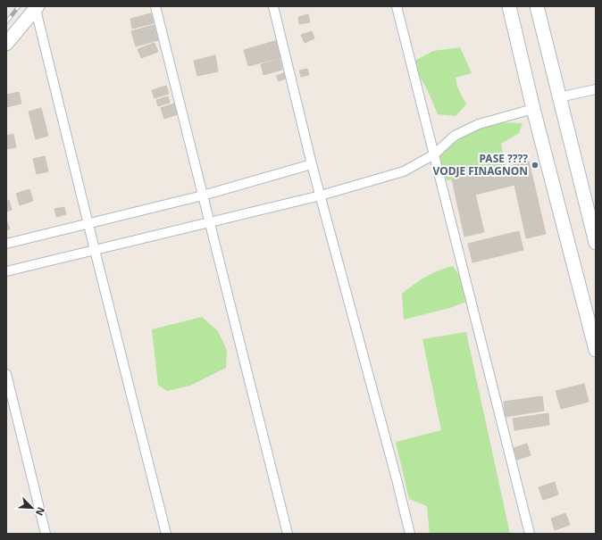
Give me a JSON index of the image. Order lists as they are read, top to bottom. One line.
{"places":["PASE ???? VODJE FINAGNON"],"north":"bottom right"}
